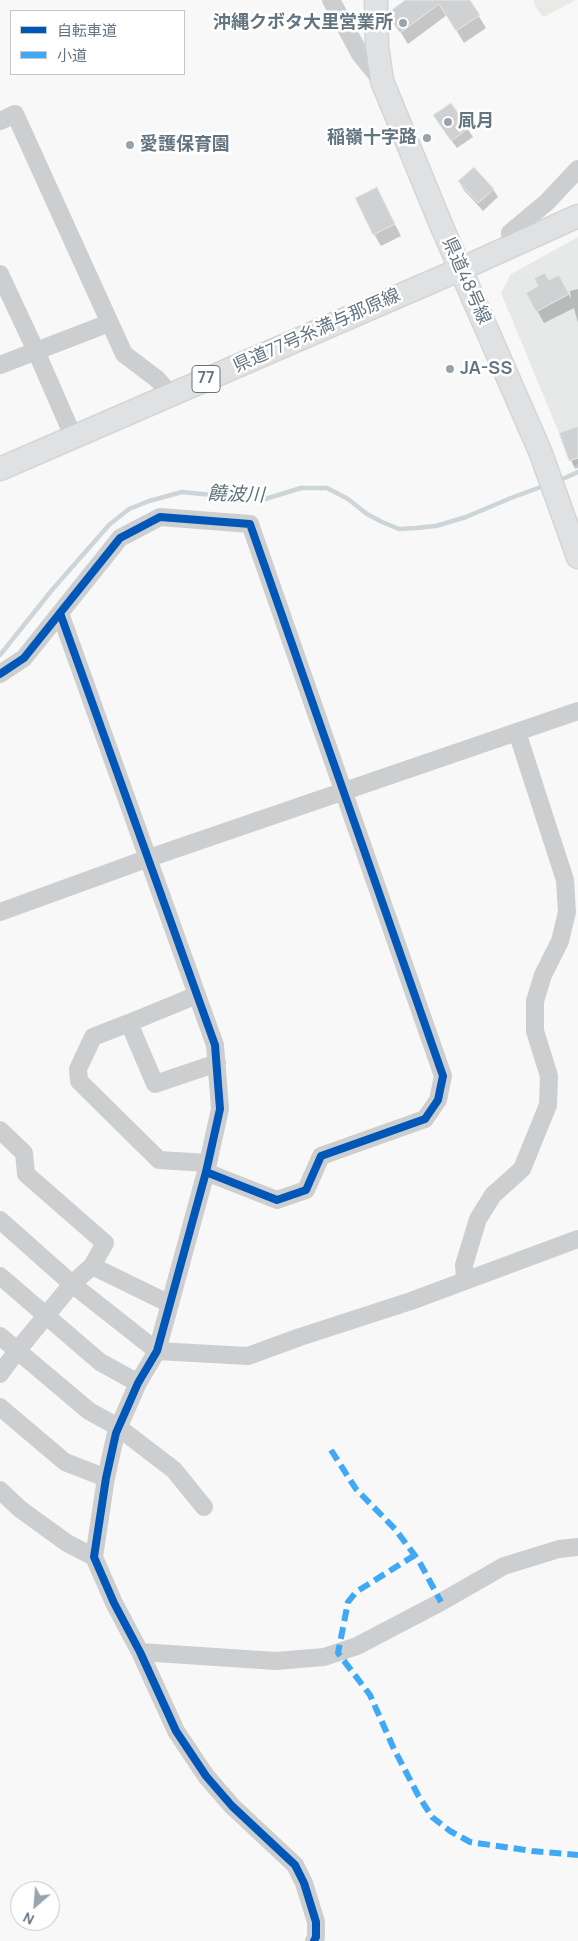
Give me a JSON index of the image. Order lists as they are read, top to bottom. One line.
{"streets":{"main road":["県道48号線","県道77号糸満与那原線","77"]},"crossings":[["県道48号線","県道77号糸満与那原線"]],"water":["饒波川"],"places":["沖縄クボタ大里営業所","凮月","稲嶺十字路","愛護保育園","JA-SS"],"legend":["自転車道","小道"],"north":"bottom left"}
